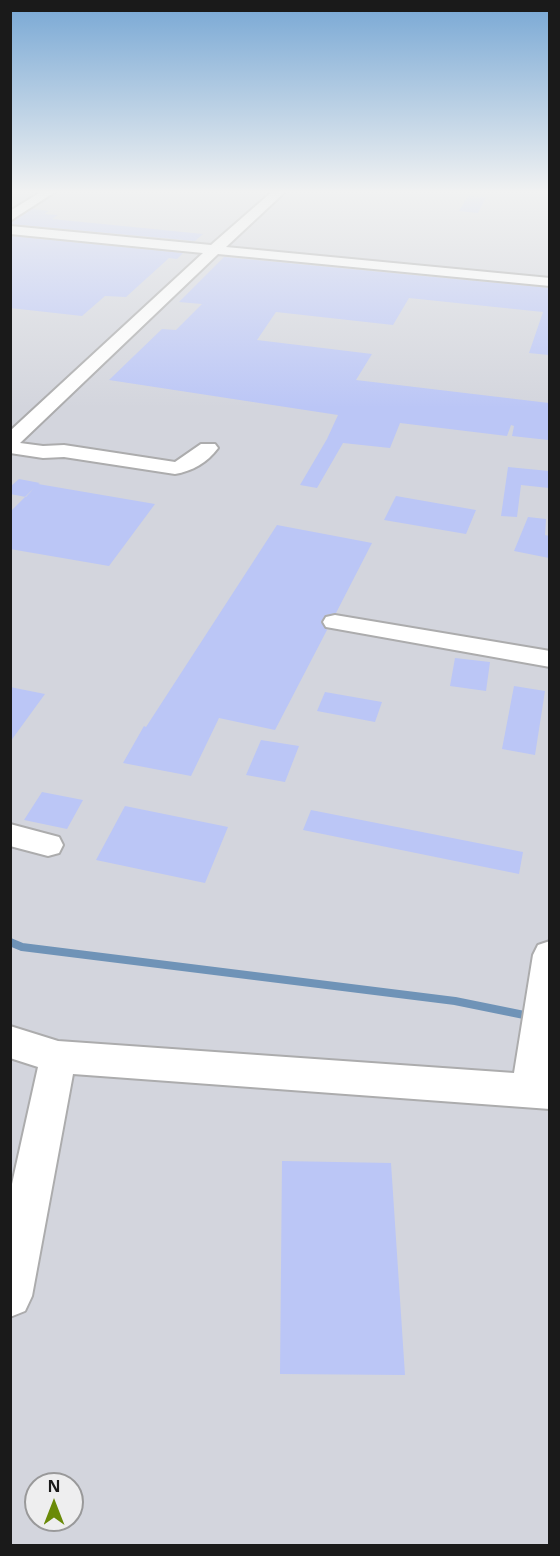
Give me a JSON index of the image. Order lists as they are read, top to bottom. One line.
{"north":"top"}
